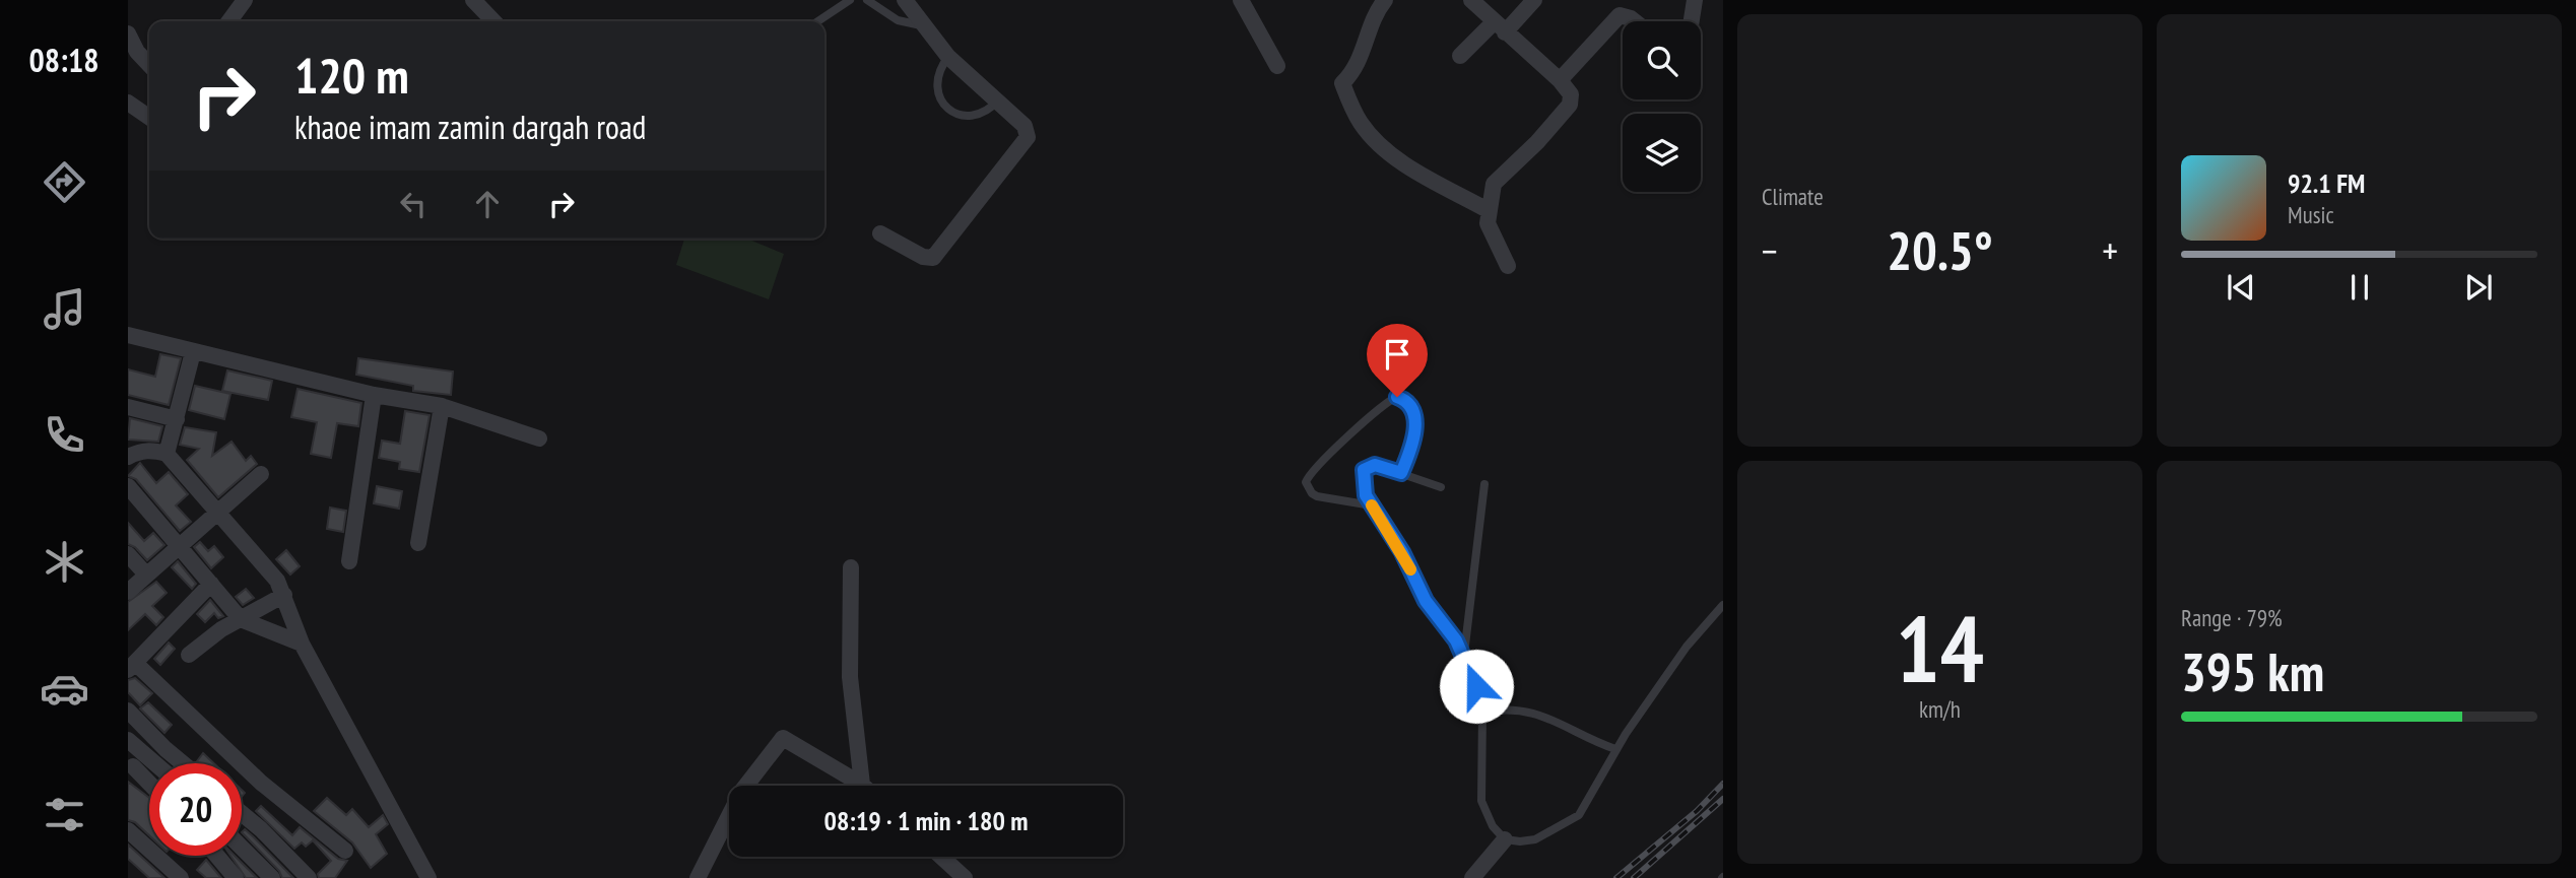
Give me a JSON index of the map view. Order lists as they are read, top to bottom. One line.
{"page":{"tabs":"08:18","tile":["Climate",["14","km/h"],["Range · 79%","395 km"]],"turn":["120 m","khaoe imam zamin dargah road"],"song":["92.1 FM","Music"],"heat":["−","20.5°","+"],"limit":"20","trip":"08:19 · 1 min · 180 m"}}
